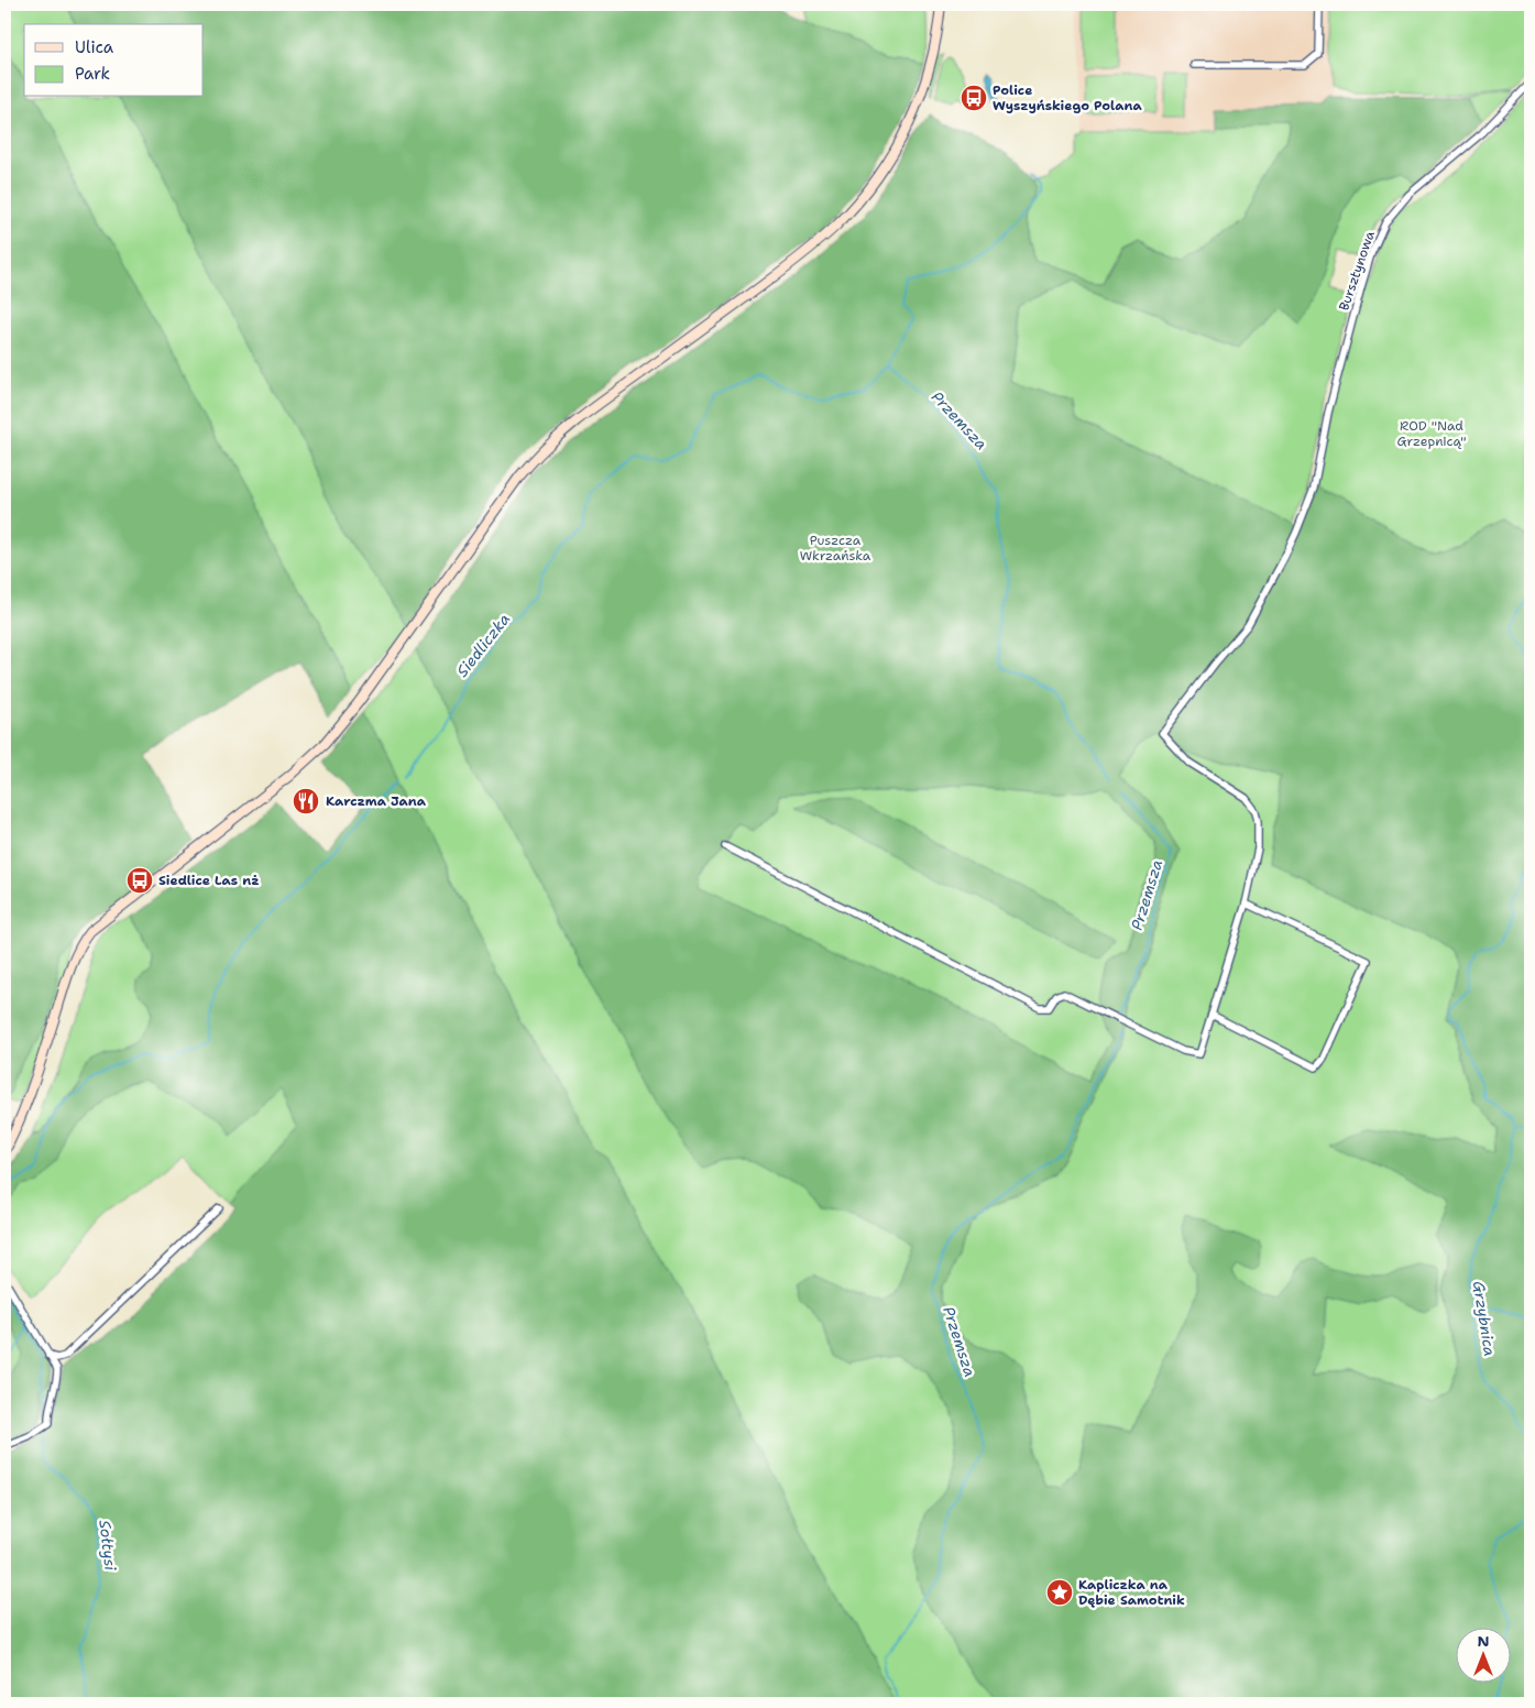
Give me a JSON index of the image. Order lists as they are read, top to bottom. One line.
{"streets":{"street":["Bursztynowa"]},"water":["Przemsza","Siedliczka","Grzybnica","Sołtysi"],"parks":["ROD \"Nad Grzepnicą\"","Puszcza Wkrzańska"],"places":{"bus stop":["Police Wyszyńskiego Polana","Siedlice Las nż"],"restaurant":["Karczma Jana"],"place":["Kapliczka na Dębie Samotnik"]},"legend":["Ulica","Park"],"north":"top"}
